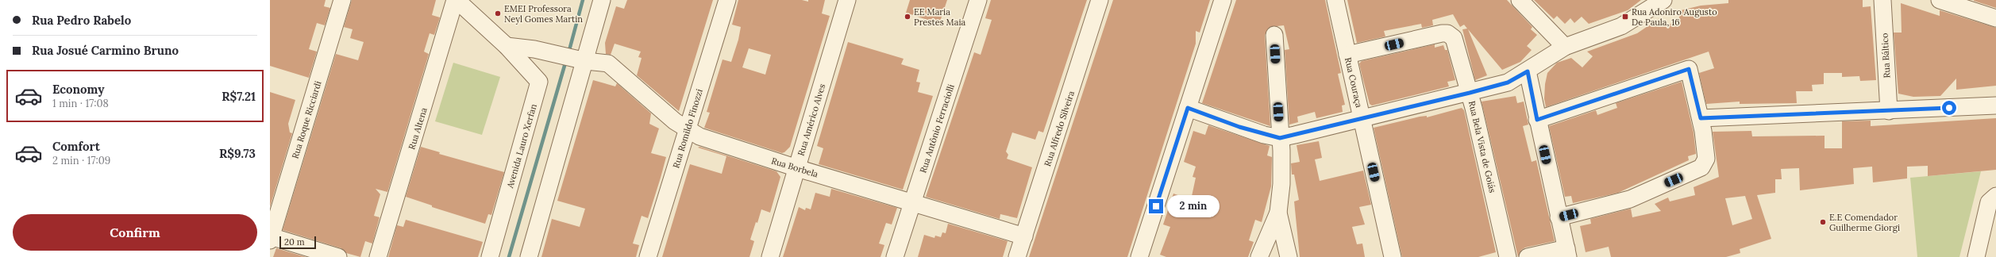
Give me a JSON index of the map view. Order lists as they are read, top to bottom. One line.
{"streets":{"street":["Rua Báltico","Rua Couraça","Rua Roque Ricciardi","Rua Américo Alves","Rua Altena","Rua Romildo Finozzi","Rua Antônio Ferraciolli","Rua Alfredo Silveira","Avenida Lauro Xerfan","Rua Bela Vista de Goiás","Rua Borbela"]},"crossings":[["Rua Couraça","Rua Bela Vista de Goiás"],["Rua Américo Alves","Rua Borbela"],["Rua Romildo Finozzi","Rua Borbela"],["Rua Antônio Ferraciolli","Rua Borbela"],["Rua Alfredo Silveira","Rua Borbela"],["Avenida Lauro Xerfan","Rua Borbela"]],"places":{"other":["EMEI Professora Neyl Gomes Martin","EE Maria Prestes Maia","E.E Comendador Guilherme Giorgi"],"transit":["Rua Adoniro Augusto De Paula, 16"]},"scale_bar":"20 m","page":{"banner":["Rua Pedro Rabelo","Rua Josué Carmino Bruno"],"list":[{"name":"Economy","note":"1 min · 17:08","value":"R$7.21"},{"name":"Comfort","note":"2 min · 17:09","value":"R$9.73"}],"bubble":"2 min","buttons":"Confirm","scale":"20 m"}}
